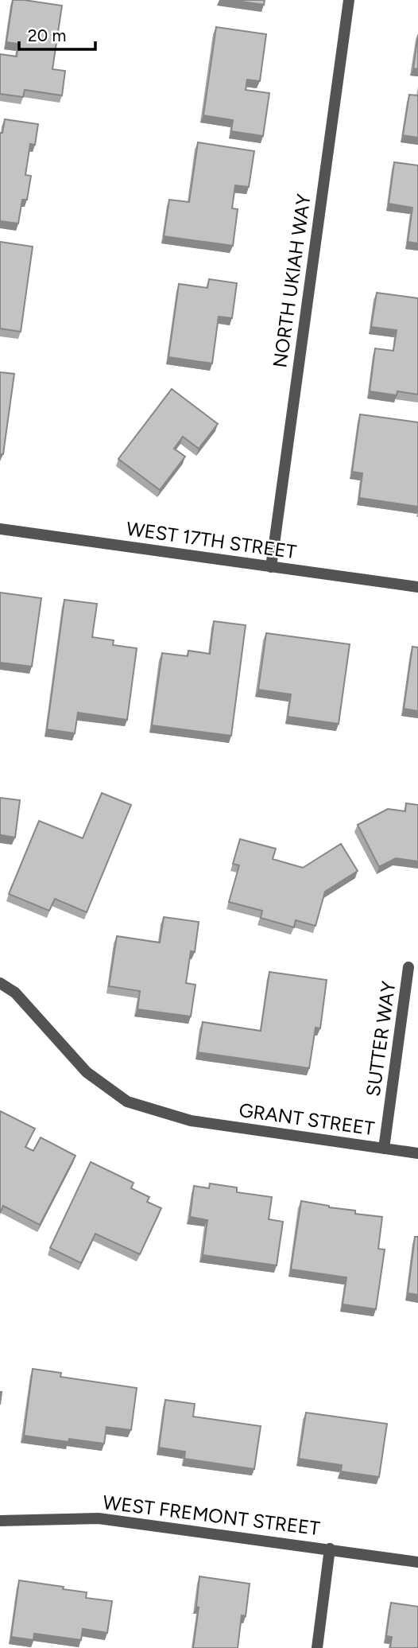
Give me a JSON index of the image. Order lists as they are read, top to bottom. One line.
{"streets":{"street":["NORTH UKIAH WAY","WEST 17TH STREET","SUTTER WAY","GRANT STREET","WEST FREMONT STREET"]},"crossings":[["NORTH UKIAH WAY","WEST 17TH STREET"],["SUTTER WAY","GRANT STREET"]],"scale_bar":"20 m"}
